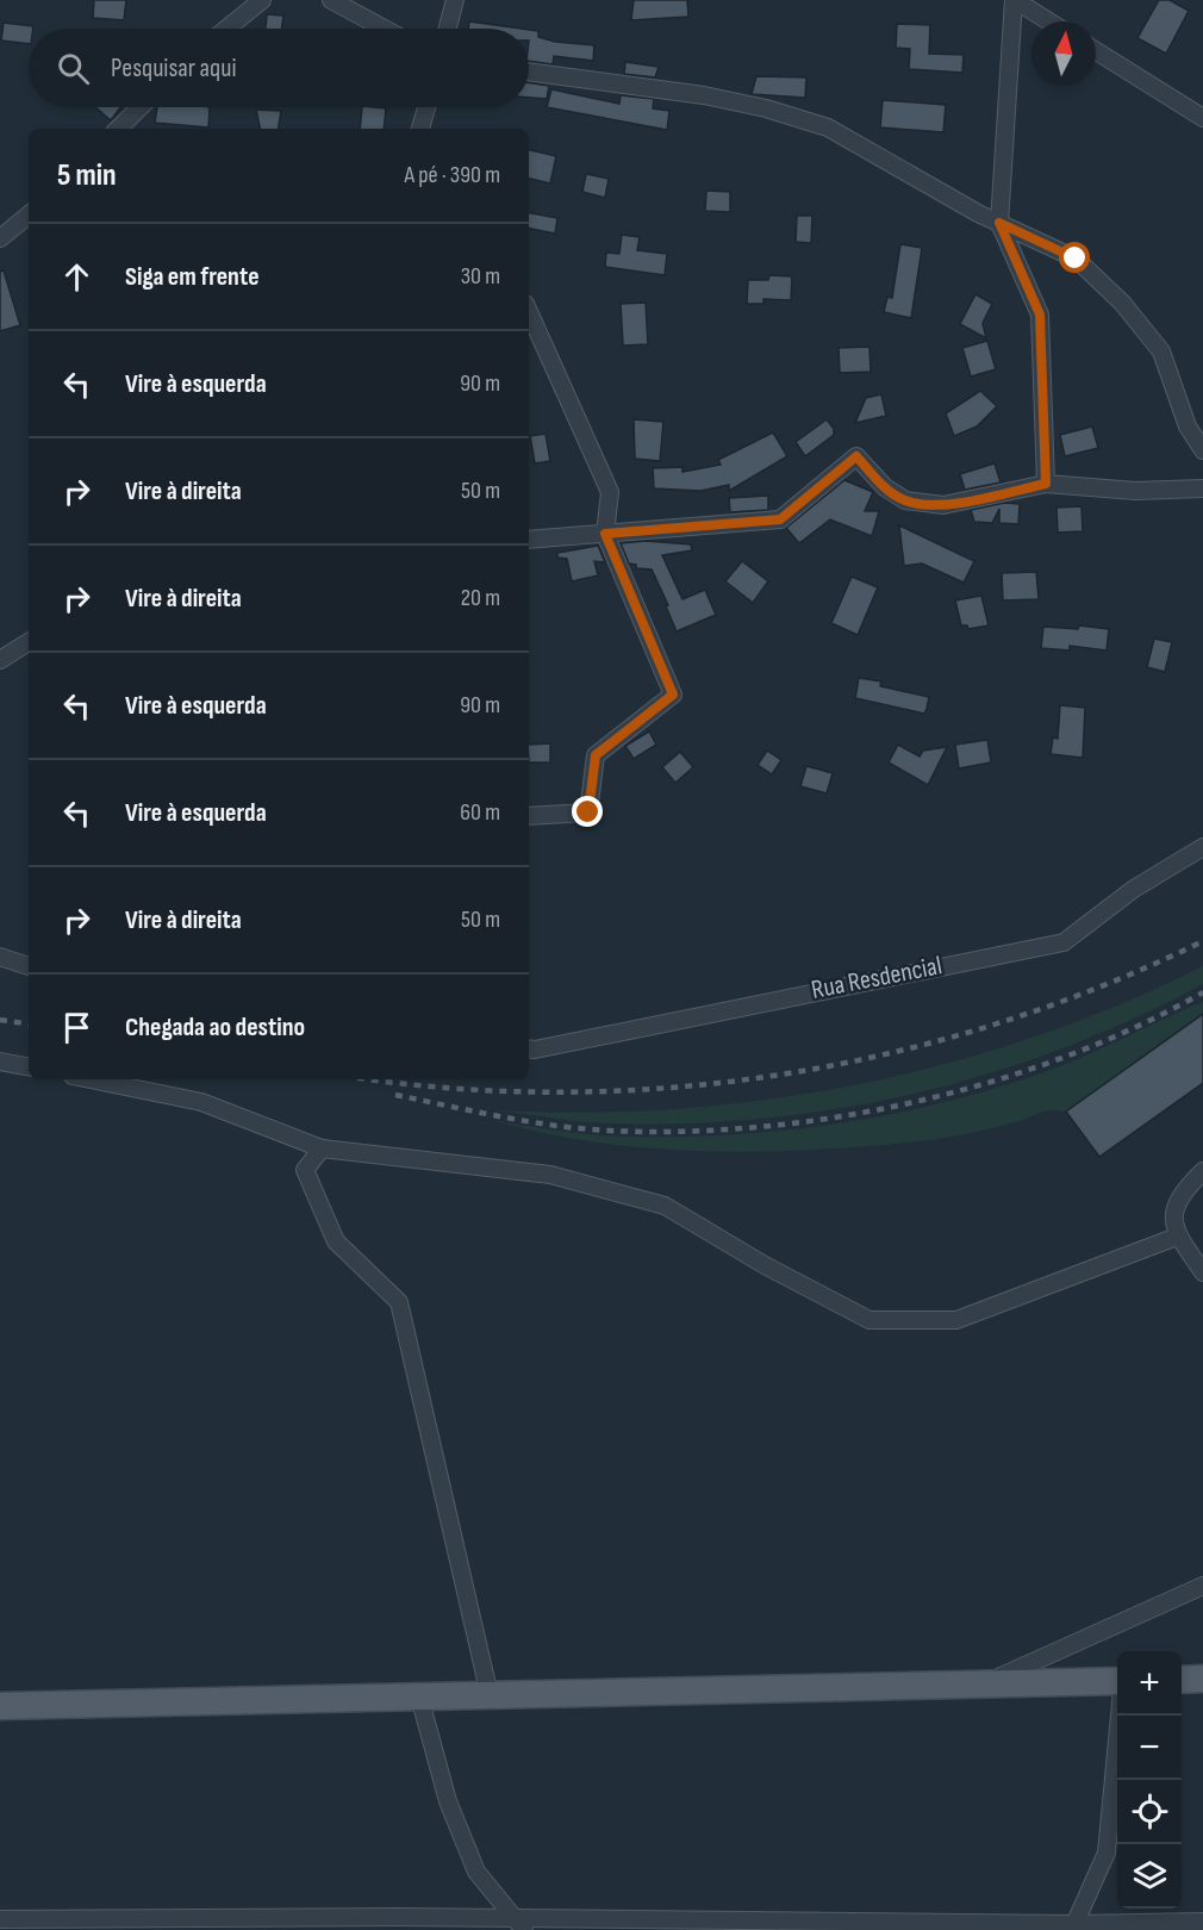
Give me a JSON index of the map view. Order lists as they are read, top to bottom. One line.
{"streets":{"street":["Rua Resdencial"]},"north":"top","page":{"search":"Pesquisar aqui","heading":["5 min","A pé · 390 m"],"list":[["Siga em frente","30 m"],["Vire à esquerda","90 m"],["Vire à direita","50 m"],["Vire à direita","20 m"],["Vire à esquerda","90 m"],["Vire à esquerda","60 m"],["Vire à direita","50 m"],"Chegada ao destino"],"map_buttons":["+","−"]}}
